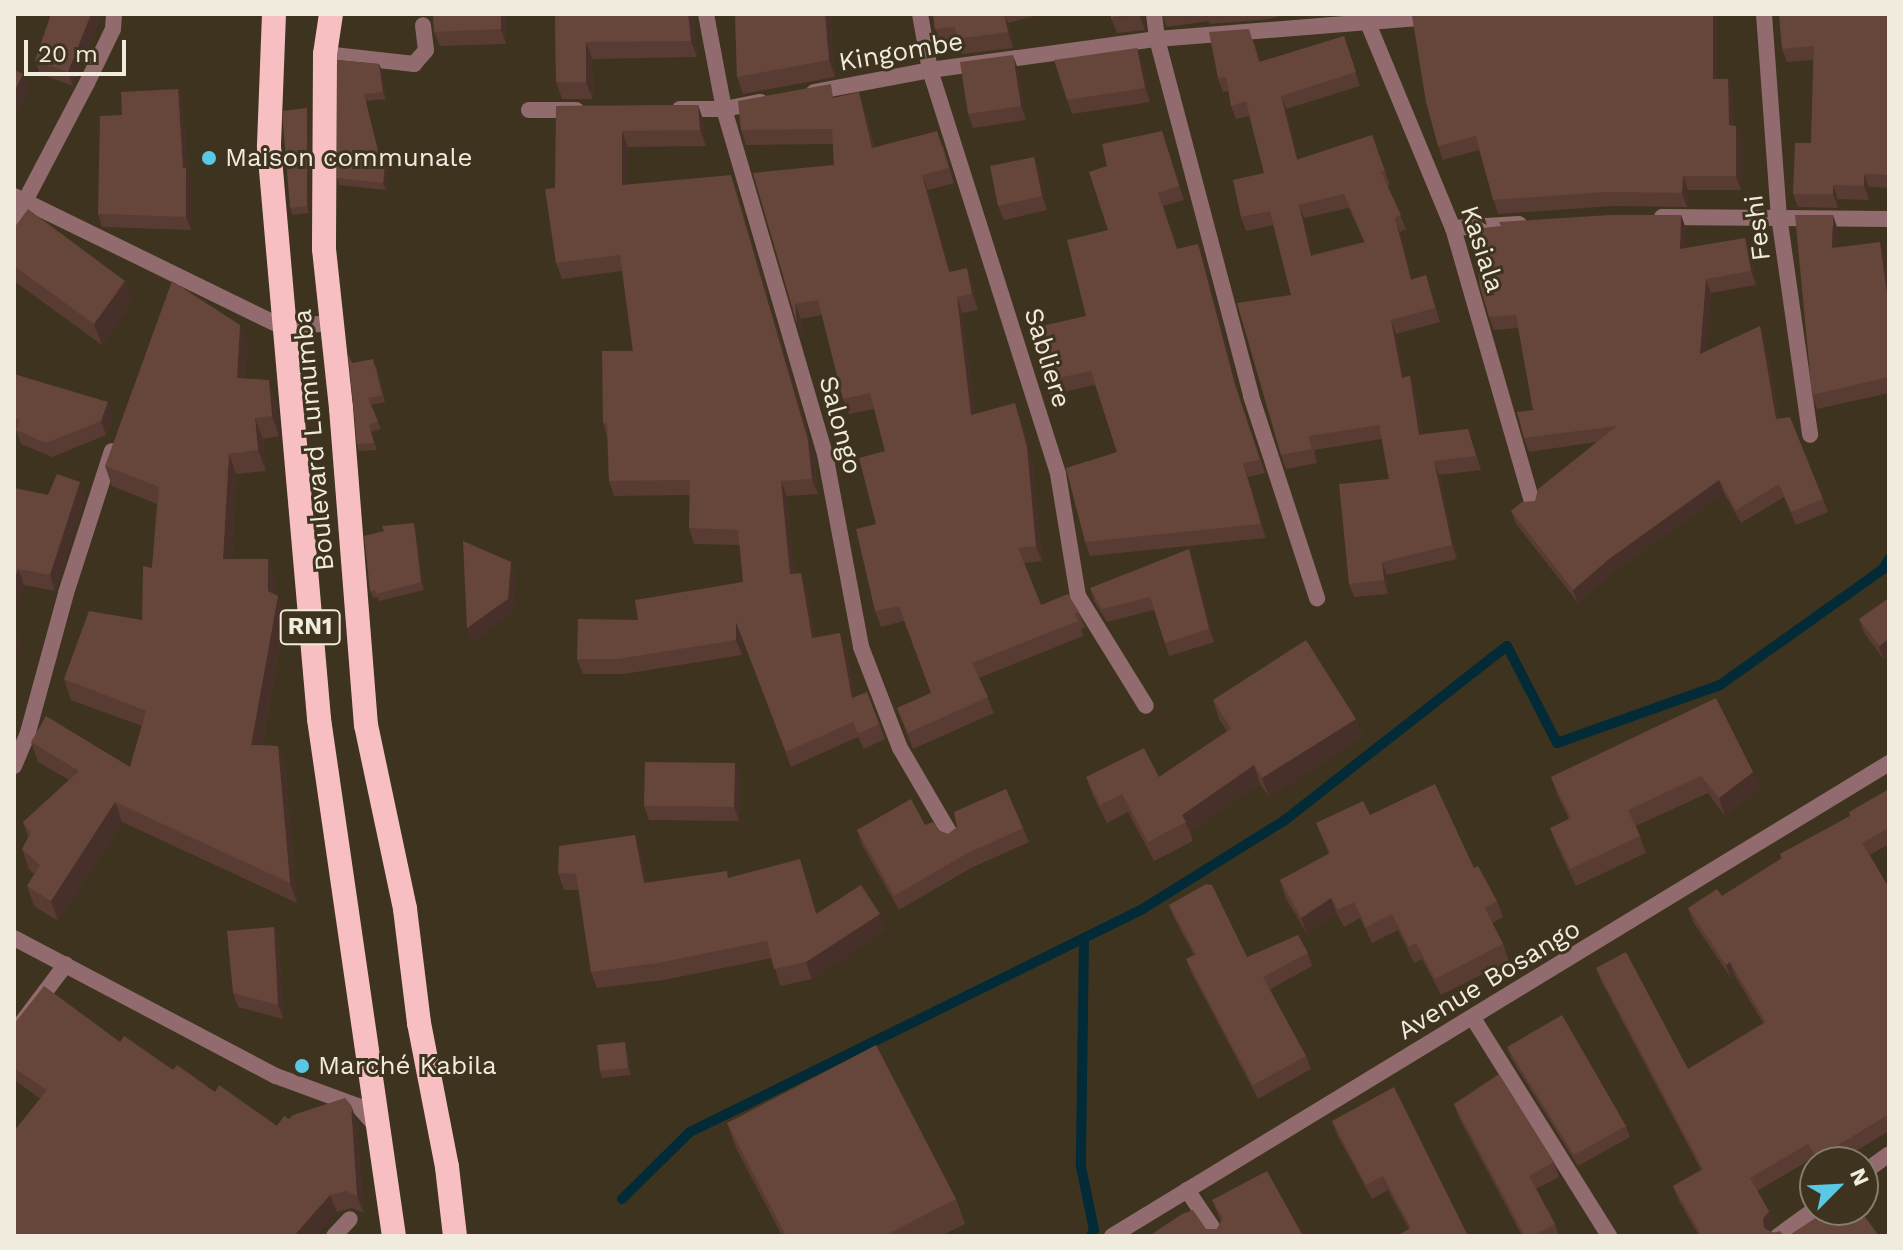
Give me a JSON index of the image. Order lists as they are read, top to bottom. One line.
{"streets":{"highway":["Boulevard Lumumba","RN1"],"street":["Kingombe","Feshi","Kasiala","Sabliere","Salongo","Avenue Bosango"]},"crossings":[["Kingombe","Kasiala"],["Kingombe","Sabliere"],["Kingombe","Salongo"]],"places":["Maison communale","Marché Kabila"],"scale_bar":"20 m","north":"top right"}
